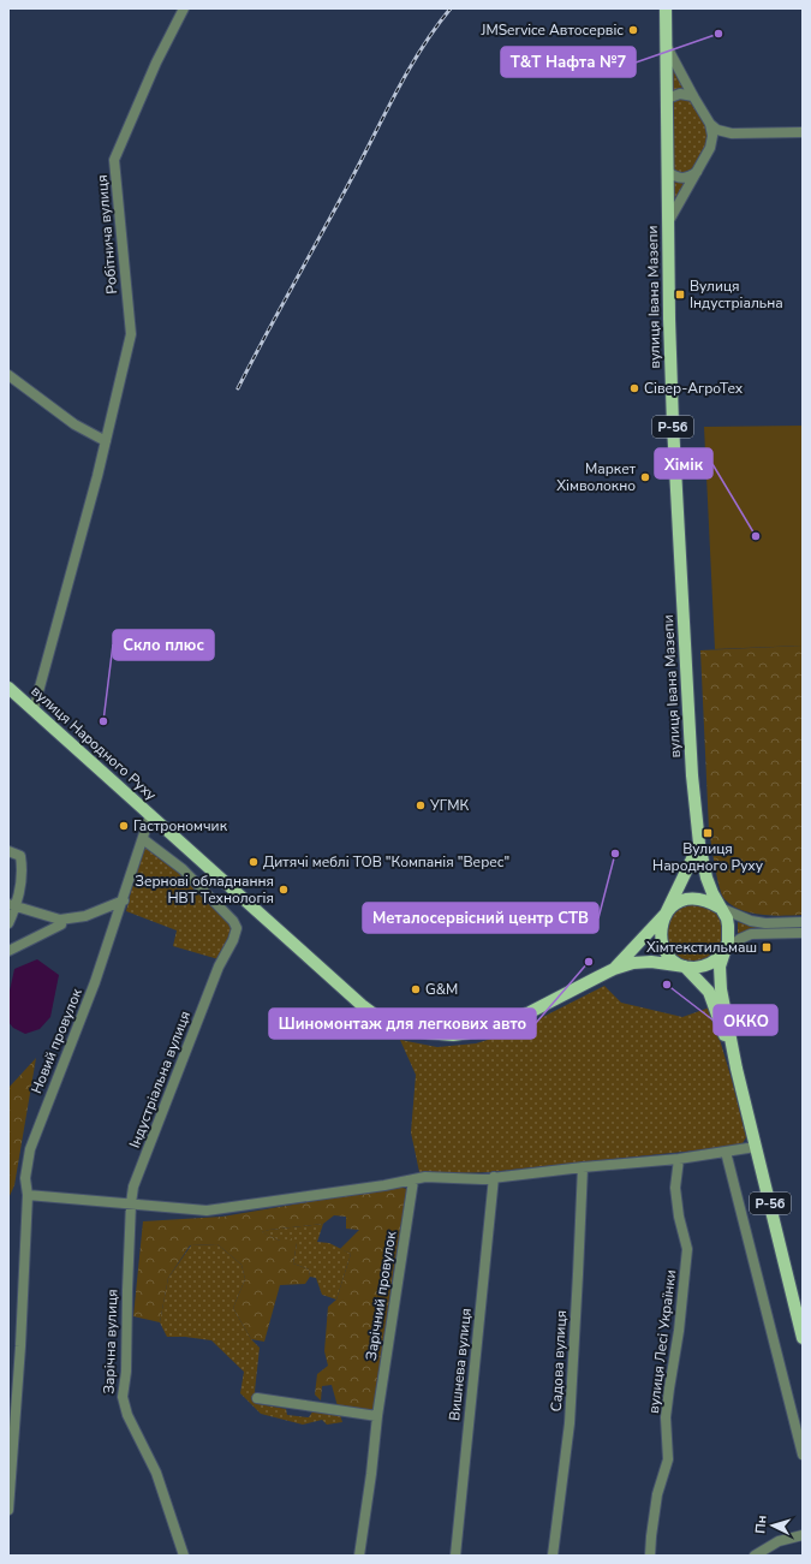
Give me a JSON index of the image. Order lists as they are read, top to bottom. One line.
{"streets":{"main road":["вулиця Івана Мазепи","Р-56","вулиця Народного Руху"],"street":["Робітнича вулиця","Новий провулок","Індустріальна вулиця","Зарічний провулок","Зарічна вулиця","вулиця Лесі Українки","Садова вулиця","Вишнева вулиця"]},"crossings":[["Робітнича вулиця","вулиця Народного Руху"],["вулиця Івана Мазепи","Р-56"],["вулиця Івана Мазепи","вулиця Народного Руху"],["Р-56","вулиця Народного Руху"],["вулиця Народного Руху","Новий провулок"],["Новий провулок","Індустріальна вулиця"],["Індустріальна вулиця","Зарічна вулиця"]],"places":{"other":["JMService Автосервіс","Т&Т Нафта №7","Сівер-АгроТех","Маркет Хімволокно","Хімік","Скло плюс","УГМК","Гастрономчик","Металосервісний центр СТВ","Дитячі меблі ТОВ \"Компанія \"Верес\"","Зернові обладнання НВТ Технологія","Шиномонтаж для легкових авто","ОККО","G&M"],"transit":["Вулиця Індустріальна","Вулиця Народного Руху","Хімтекстильмаш"]},"north":"left"}
